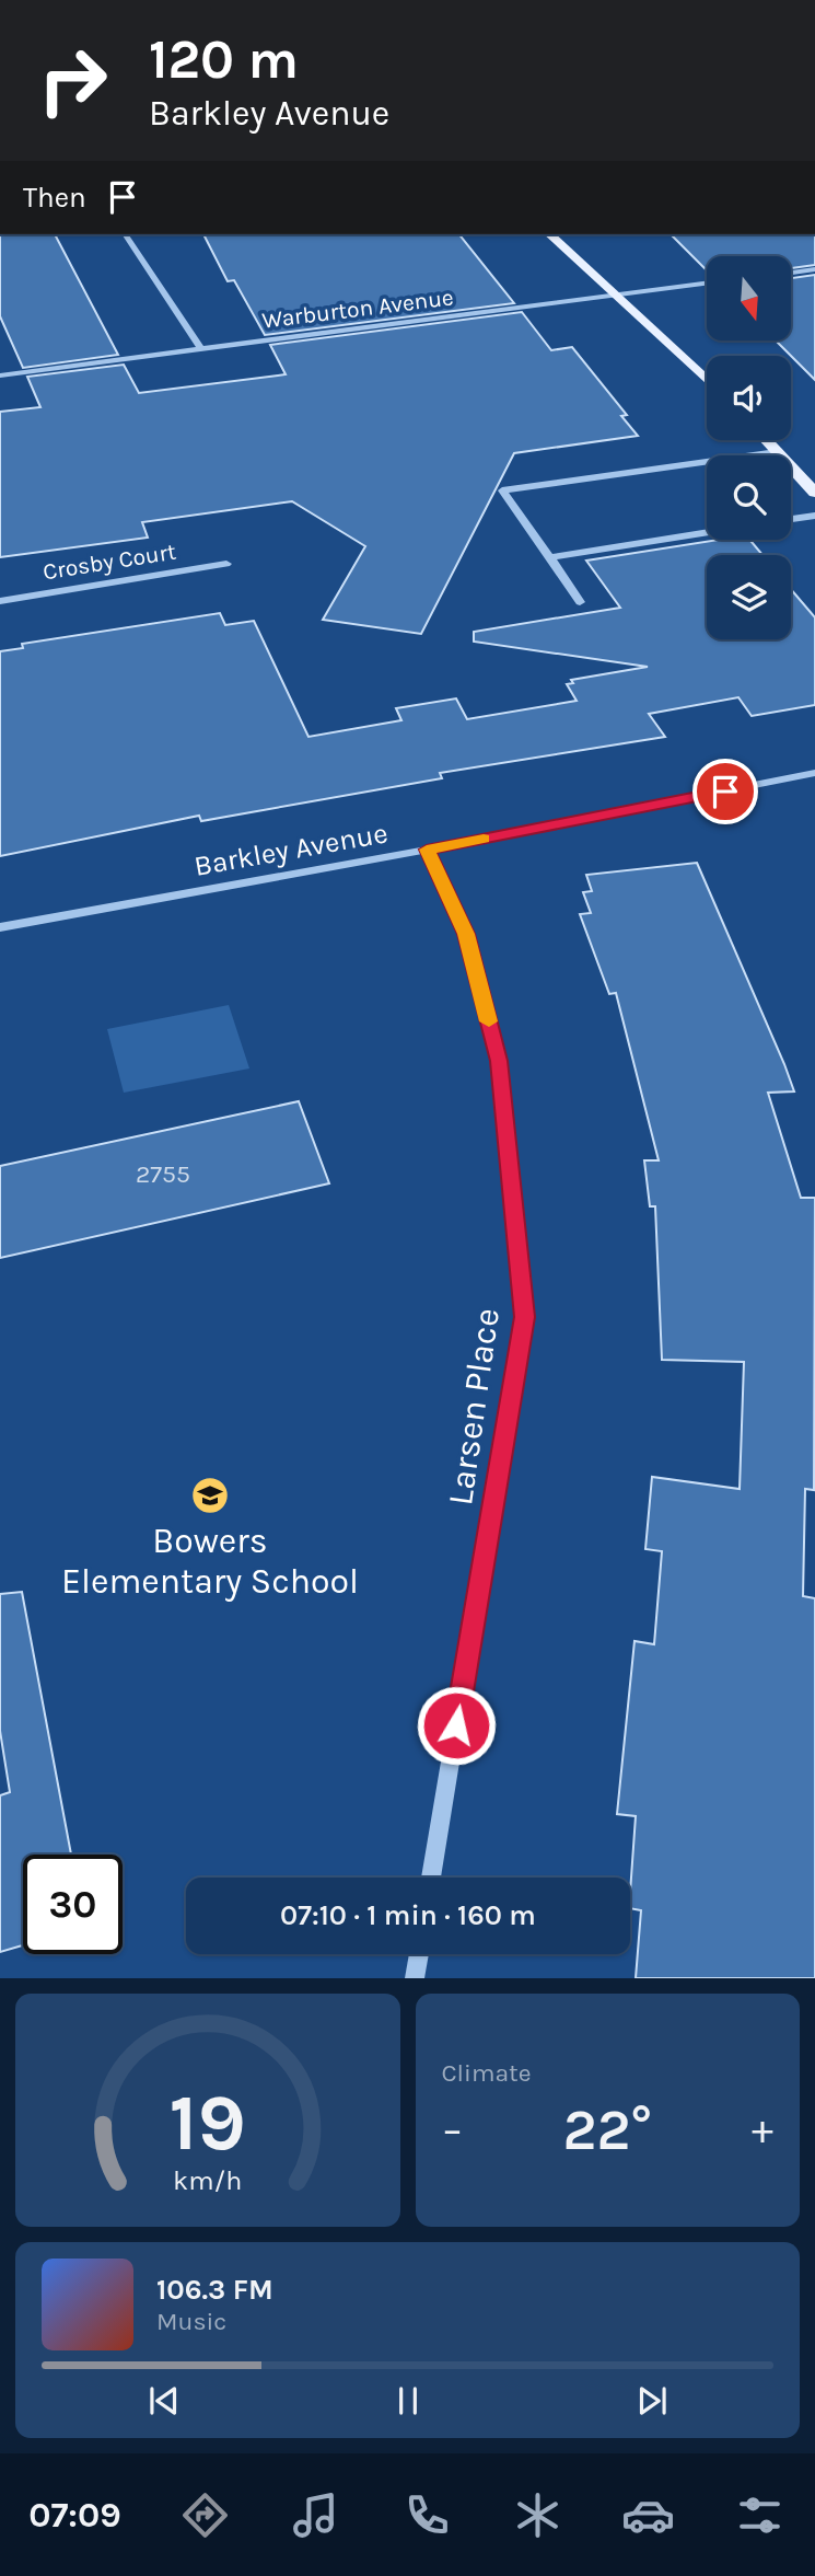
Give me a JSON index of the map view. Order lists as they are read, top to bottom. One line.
{"streets":{"street":["Warburton Avenue","Crosby Court","Barkley Avenue","Larsen Place"]},"crossings":[["Barkley Avenue","Larsen Place"]],"places":{"school or university":["Bowers Elementary School"]},"house_numbers":["2755"],"north":"bottom","page":{"turn":["120 m","Barkley Avenue"],"then":"Then","limit":"30","trip":"07:10 · 1 min · 160 m","tile":"Climate","heat":["−","22°","+"],"song":["106.3 FM","Music"],"tabs":"07:09","gauge":["19","km/h"]}}
